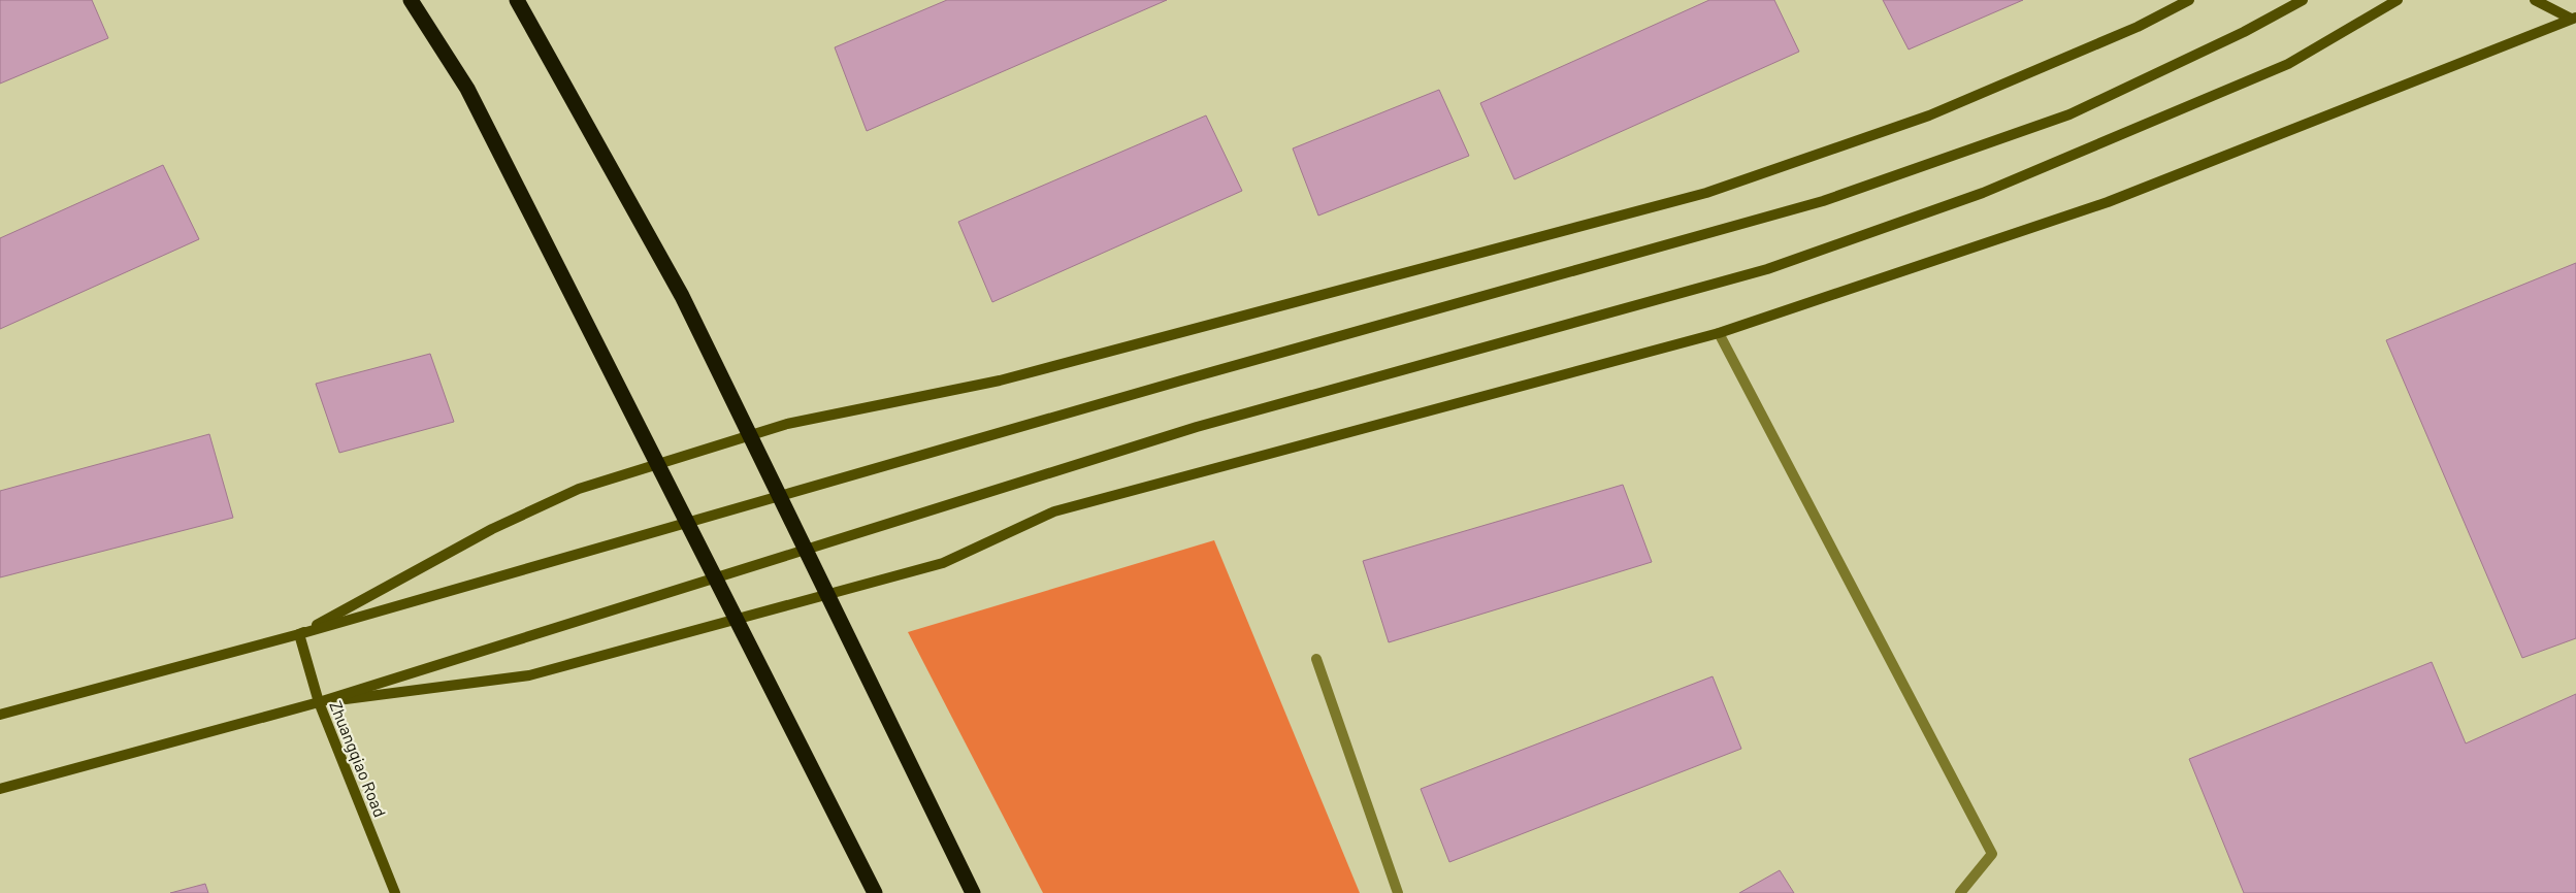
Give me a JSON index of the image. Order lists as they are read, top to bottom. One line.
{"streets":{"main road":["Zhuangqiao Road"]}}
